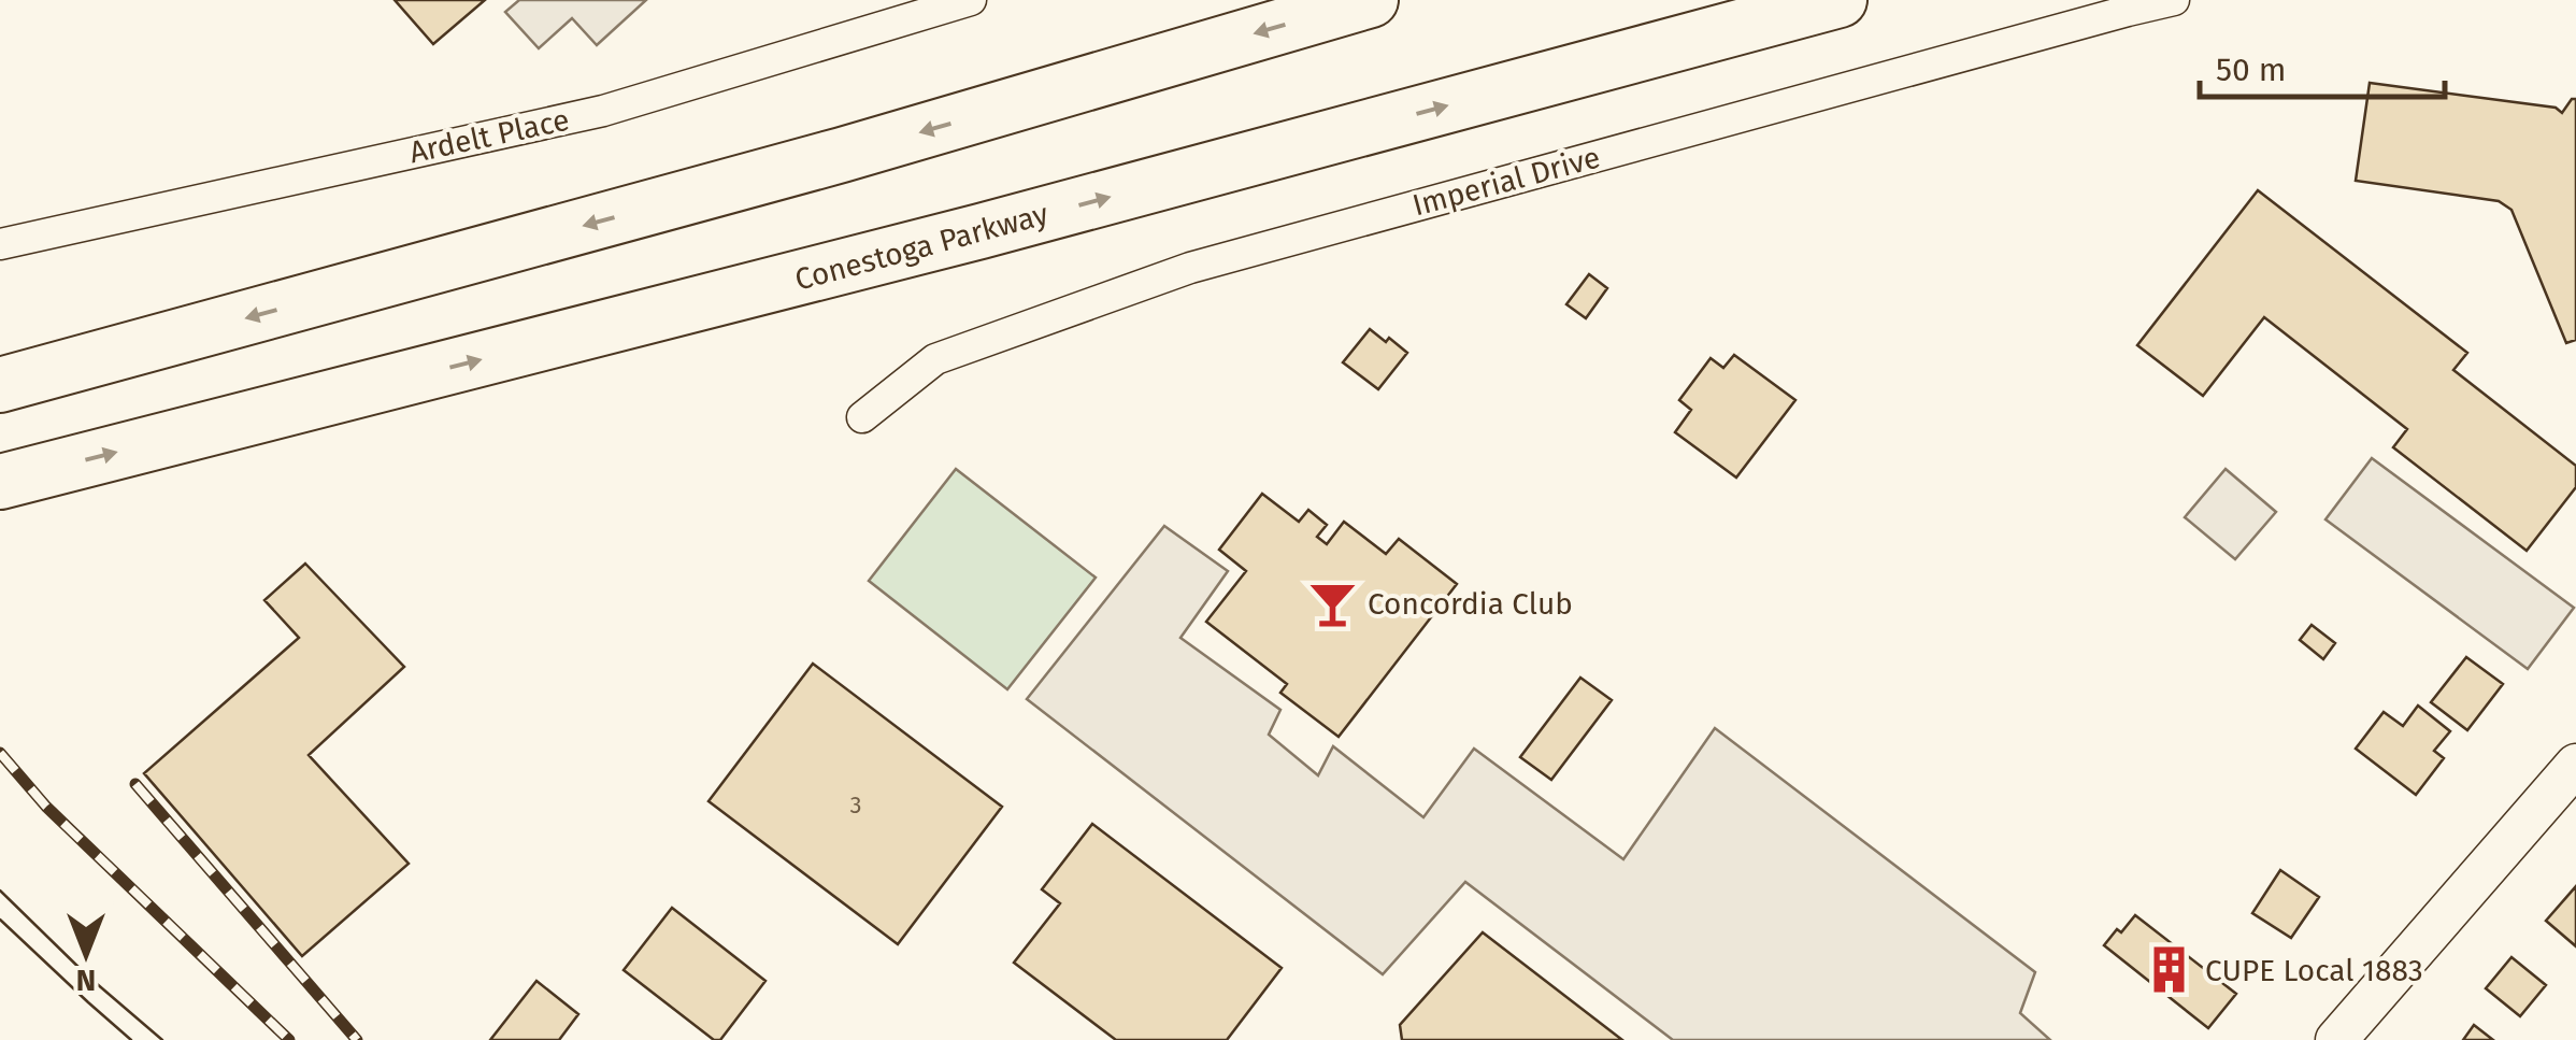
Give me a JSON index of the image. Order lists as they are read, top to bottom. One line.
{"streets":{"highway":["Conestoga Parkway"],"street":["Ardelt Place","Imperial Drive"]},"places":{"bar":["Concordia Club"],"building":["CUPE Local 1883"]},"house_numbers":["3"],"scale_bar":"50 m","north":"bottom"}
